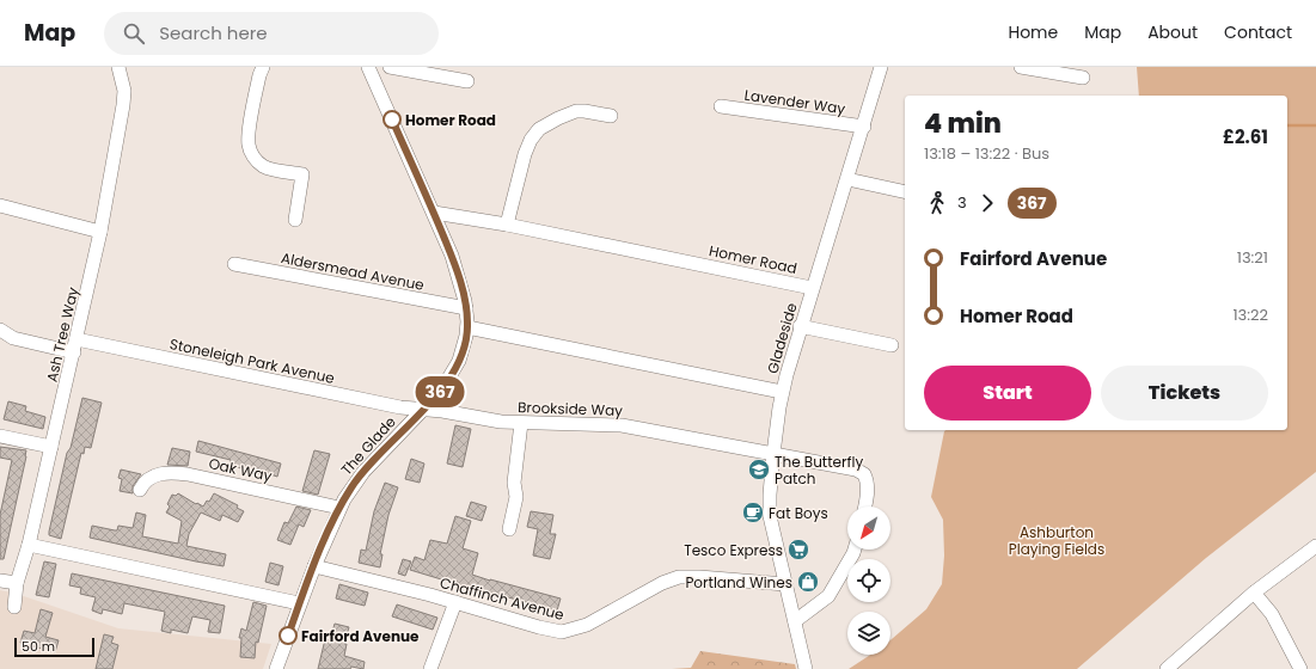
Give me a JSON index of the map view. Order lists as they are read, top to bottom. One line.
{"streets":{"street":["Lavender Way","Homer Road","Aldersmead Avenue","Ash Tree Way","Gladeside","Stoneleigh Park Avenue","Brookside Way","The Glade","Oak Way","Chaffinch Avenue"]},"crossings":[["Lavender Way","Gladeside"],["Homer Road","Gladeside"],["Homer Road","The Glade"],["Aldersmead Avenue","The Glade"],["Ash Tree Way","Stoneleigh Park Avenue"],["Gladeside","The Glade"],["Stoneleigh Park Avenue","Brookside Way"],["Stoneleigh Park Avenue","The Glade"],["Brookside Way","The Glade"],["The Glade","Oak Way"],["The Glade","Chaffinch Avenue"]],"parks":["Ashburton Playing Fields"],"places":{"other":["Homer Road","Fairford Avenue"],"school or university":["The Butterfly Patch"],"cafe":["Fat Boys"],"supermarket":["Tesco Express"],"shop":["Portland Wines"]},"lines":["bus line 367"],"scale_bar":"50 m","north":"bottom left","page":{"header":"Map","search":"Search here","nav":["Home","Map","About","Contact"],"on_map":"367","heading":["4 min","13:18 – 13:22 · Bus","£2.61"],"legs":["3","367"],"list":[{"name":"Fairford Avenue","value":"13:21"},{"name":"Homer Road","value":"13:22"}],"buttons":["Start","Tickets"],"scale":"50 m"}}
